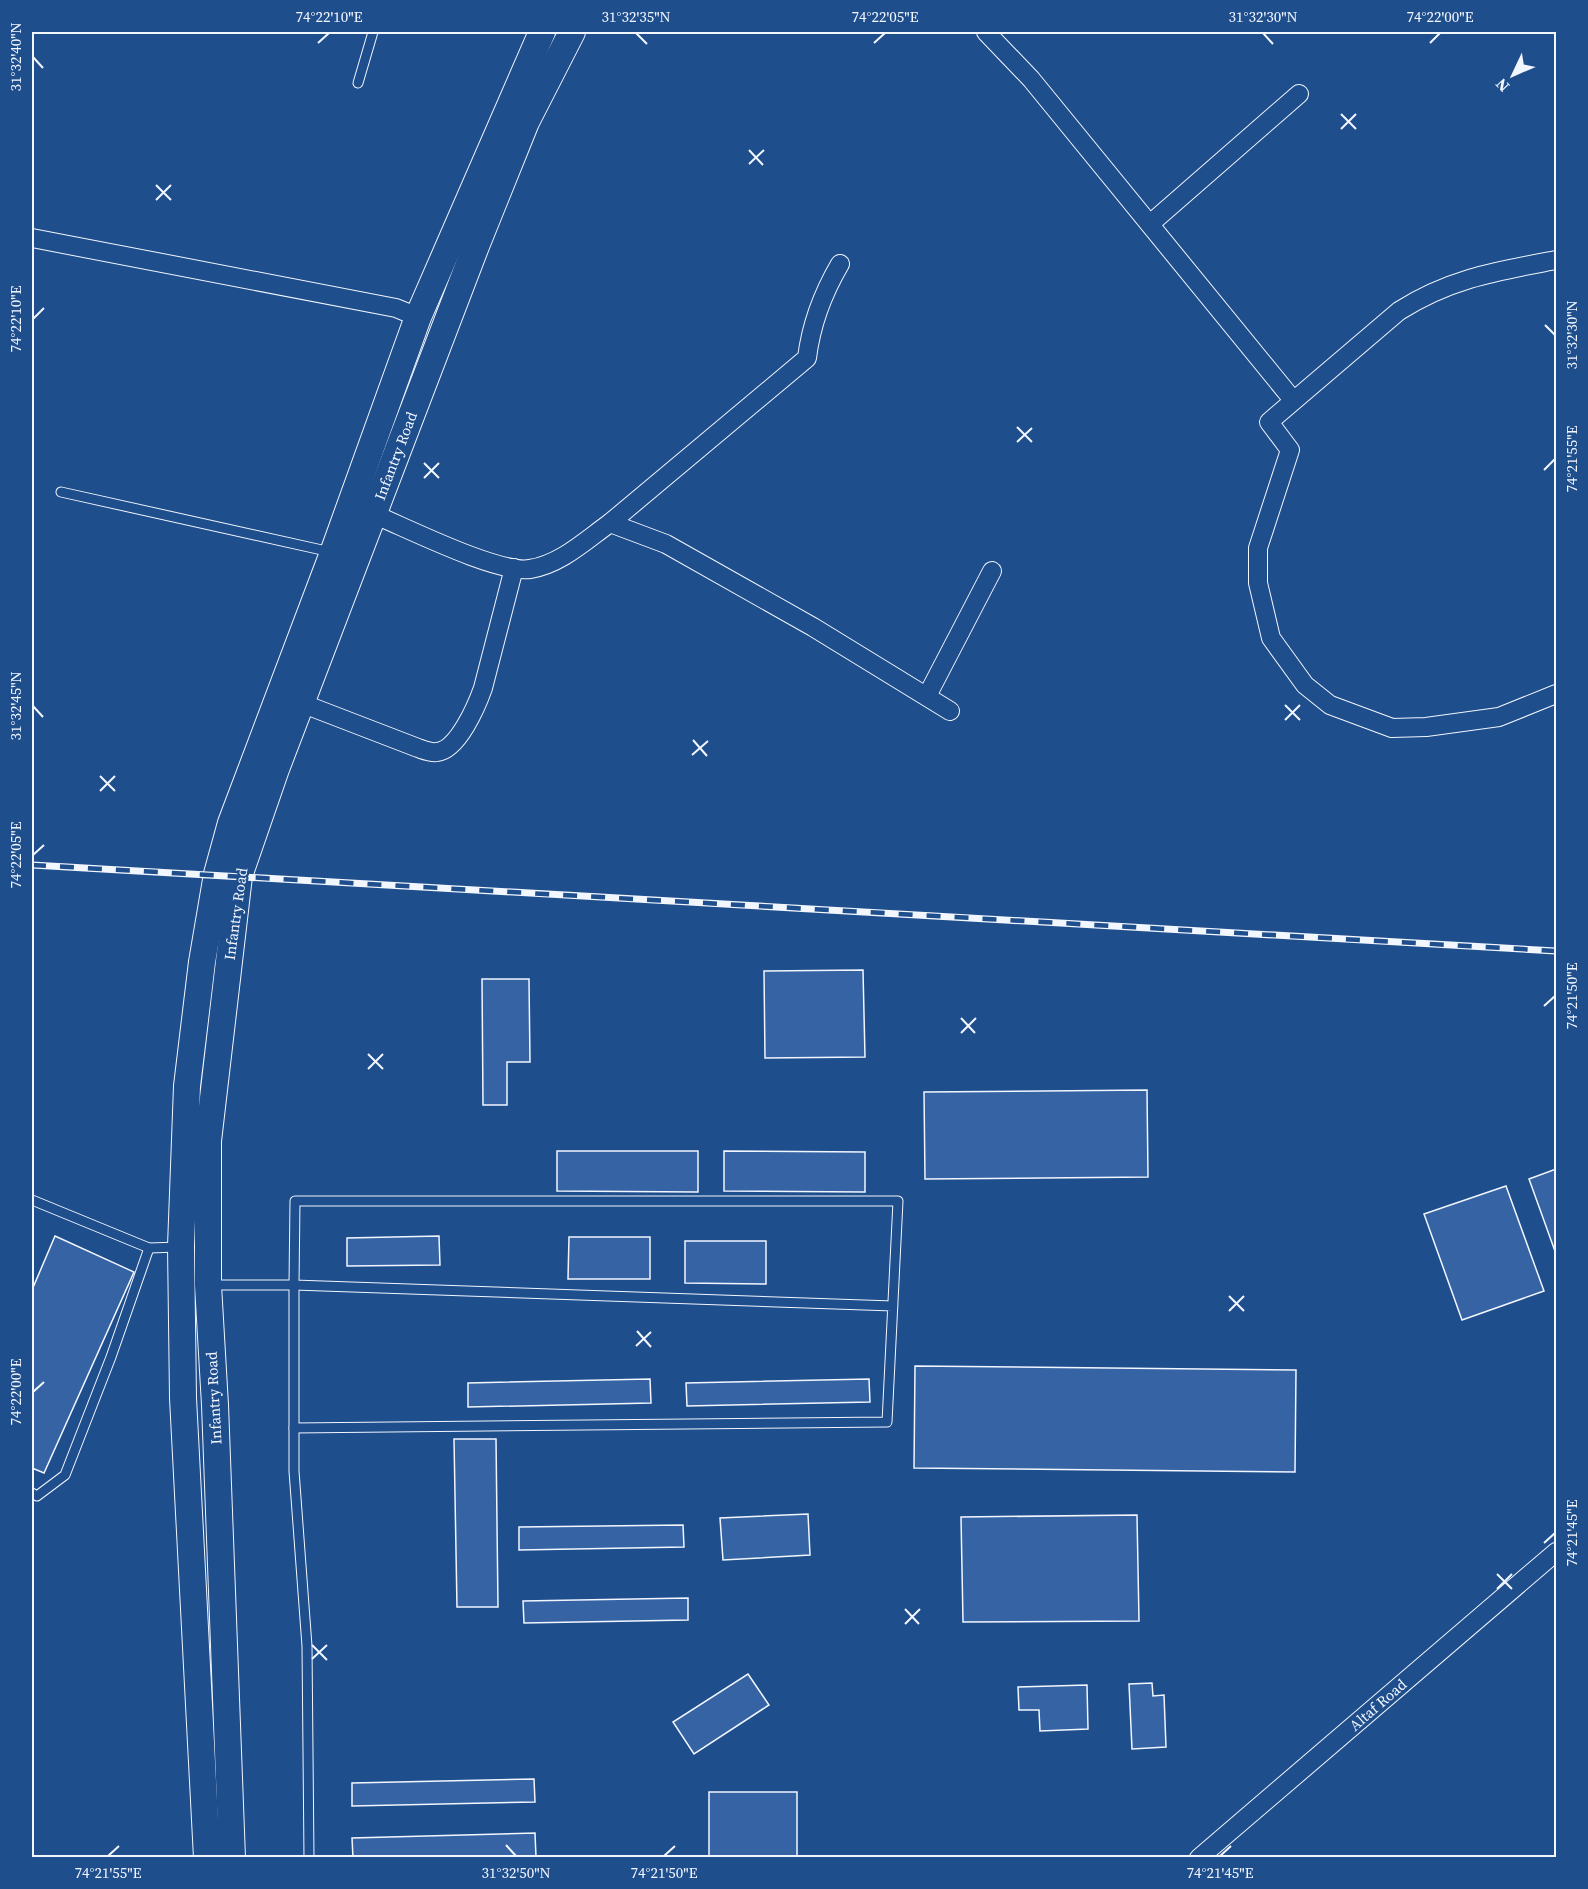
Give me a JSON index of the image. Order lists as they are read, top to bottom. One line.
{"streets":{"main road":["Infantry Road"],"street":["Altaf Road"]},"north":"bottom left","coordinates":["74°22'10\"E","31°32'35\"N","74°22'05\"E","31°32'30\"N","74°22'00\"E","31°32'40\"N","74°21'55\"E","31°32'45\"N","74°21'50\"E","74°21'45\"E","31°32'50\"N"]}
